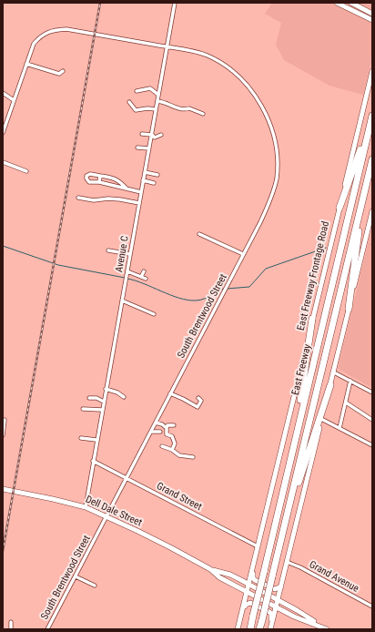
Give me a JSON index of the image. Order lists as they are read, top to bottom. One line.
{"streets":{"highway":["East Freeway"],"main road":["East Freeway Frontage Road","Dell Dale Street"],"street":["Avenue C","South Brentwood Street","Grand Street","Grand Avenue"]},"crossings":[["Avenue C","South Brentwood Street"],["Avenue C","Grand Street"],["Avenue C","Dell Dale Street"],["East Freeway Frontage Road","Grand Street"],["East Freeway Frontage Road","Dell Dale Street"],["South Brentwood Street","Grand Street"],["South Brentwood Street","Dell Dale Street"]]}
